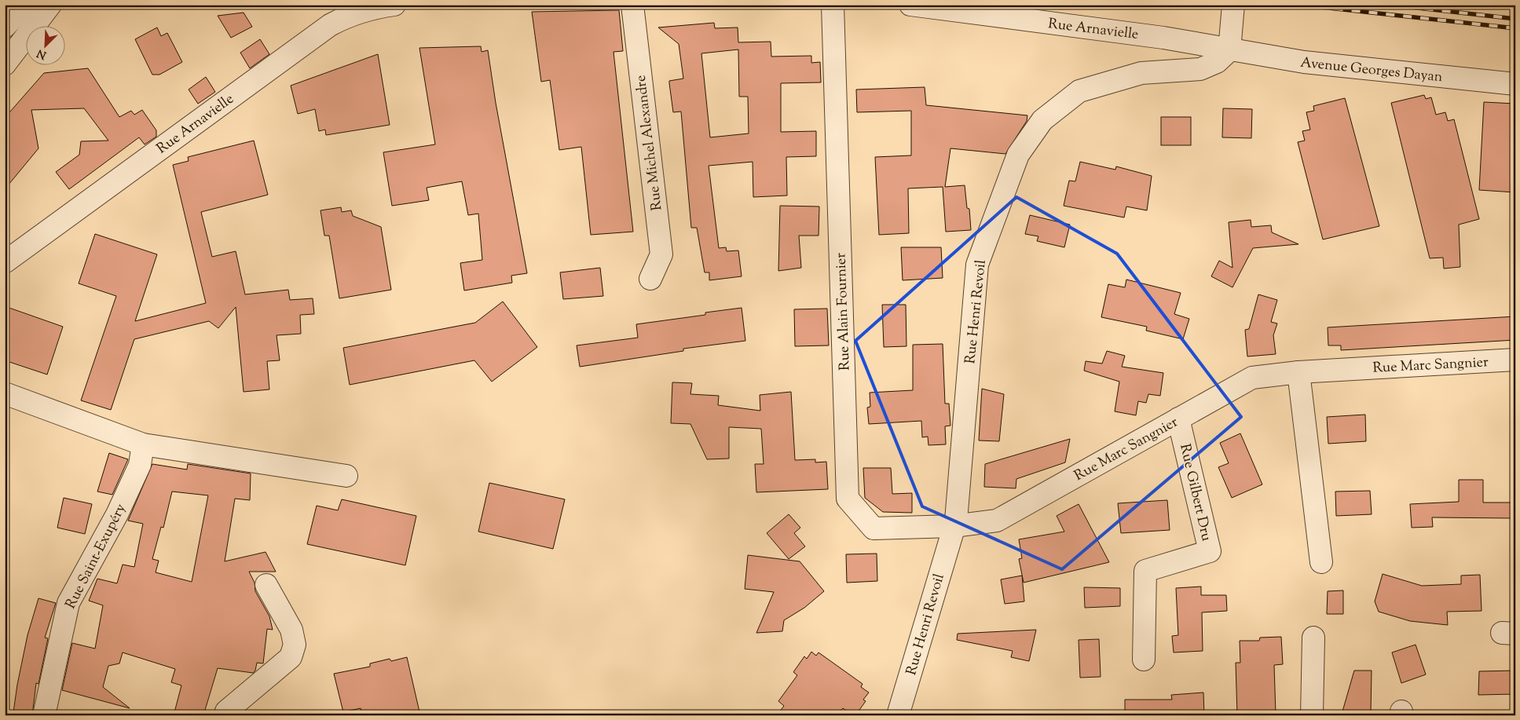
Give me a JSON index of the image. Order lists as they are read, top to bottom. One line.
{"streets":{"street":["Rue Arnavielle","Avenue Georges Dayan","Rue Michel Alexandre","Rue Alain Fournier","Rue Henri Revoil","Rue Marc Sangnier","Rue Gilbert Dru","Rue Saint-Exupéry"]},"crossings":[["Rue Arnavielle","Avenue Georges Dayan"],["Rue Arnavielle","Rue Henri Revoil"],["Avenue Georges Dayan","Rue Henri Revoil"],["Rue Alain Fournier","Rue Henri Revoil"],["Rue Alain Fournier","Rue Marc Sangnier"],["Rue Henri Revoil","Rue Marc Sangnier"],["Rue Marc Sangnier","Rue Gilbert Dru"]],"north":"bottom left"}
